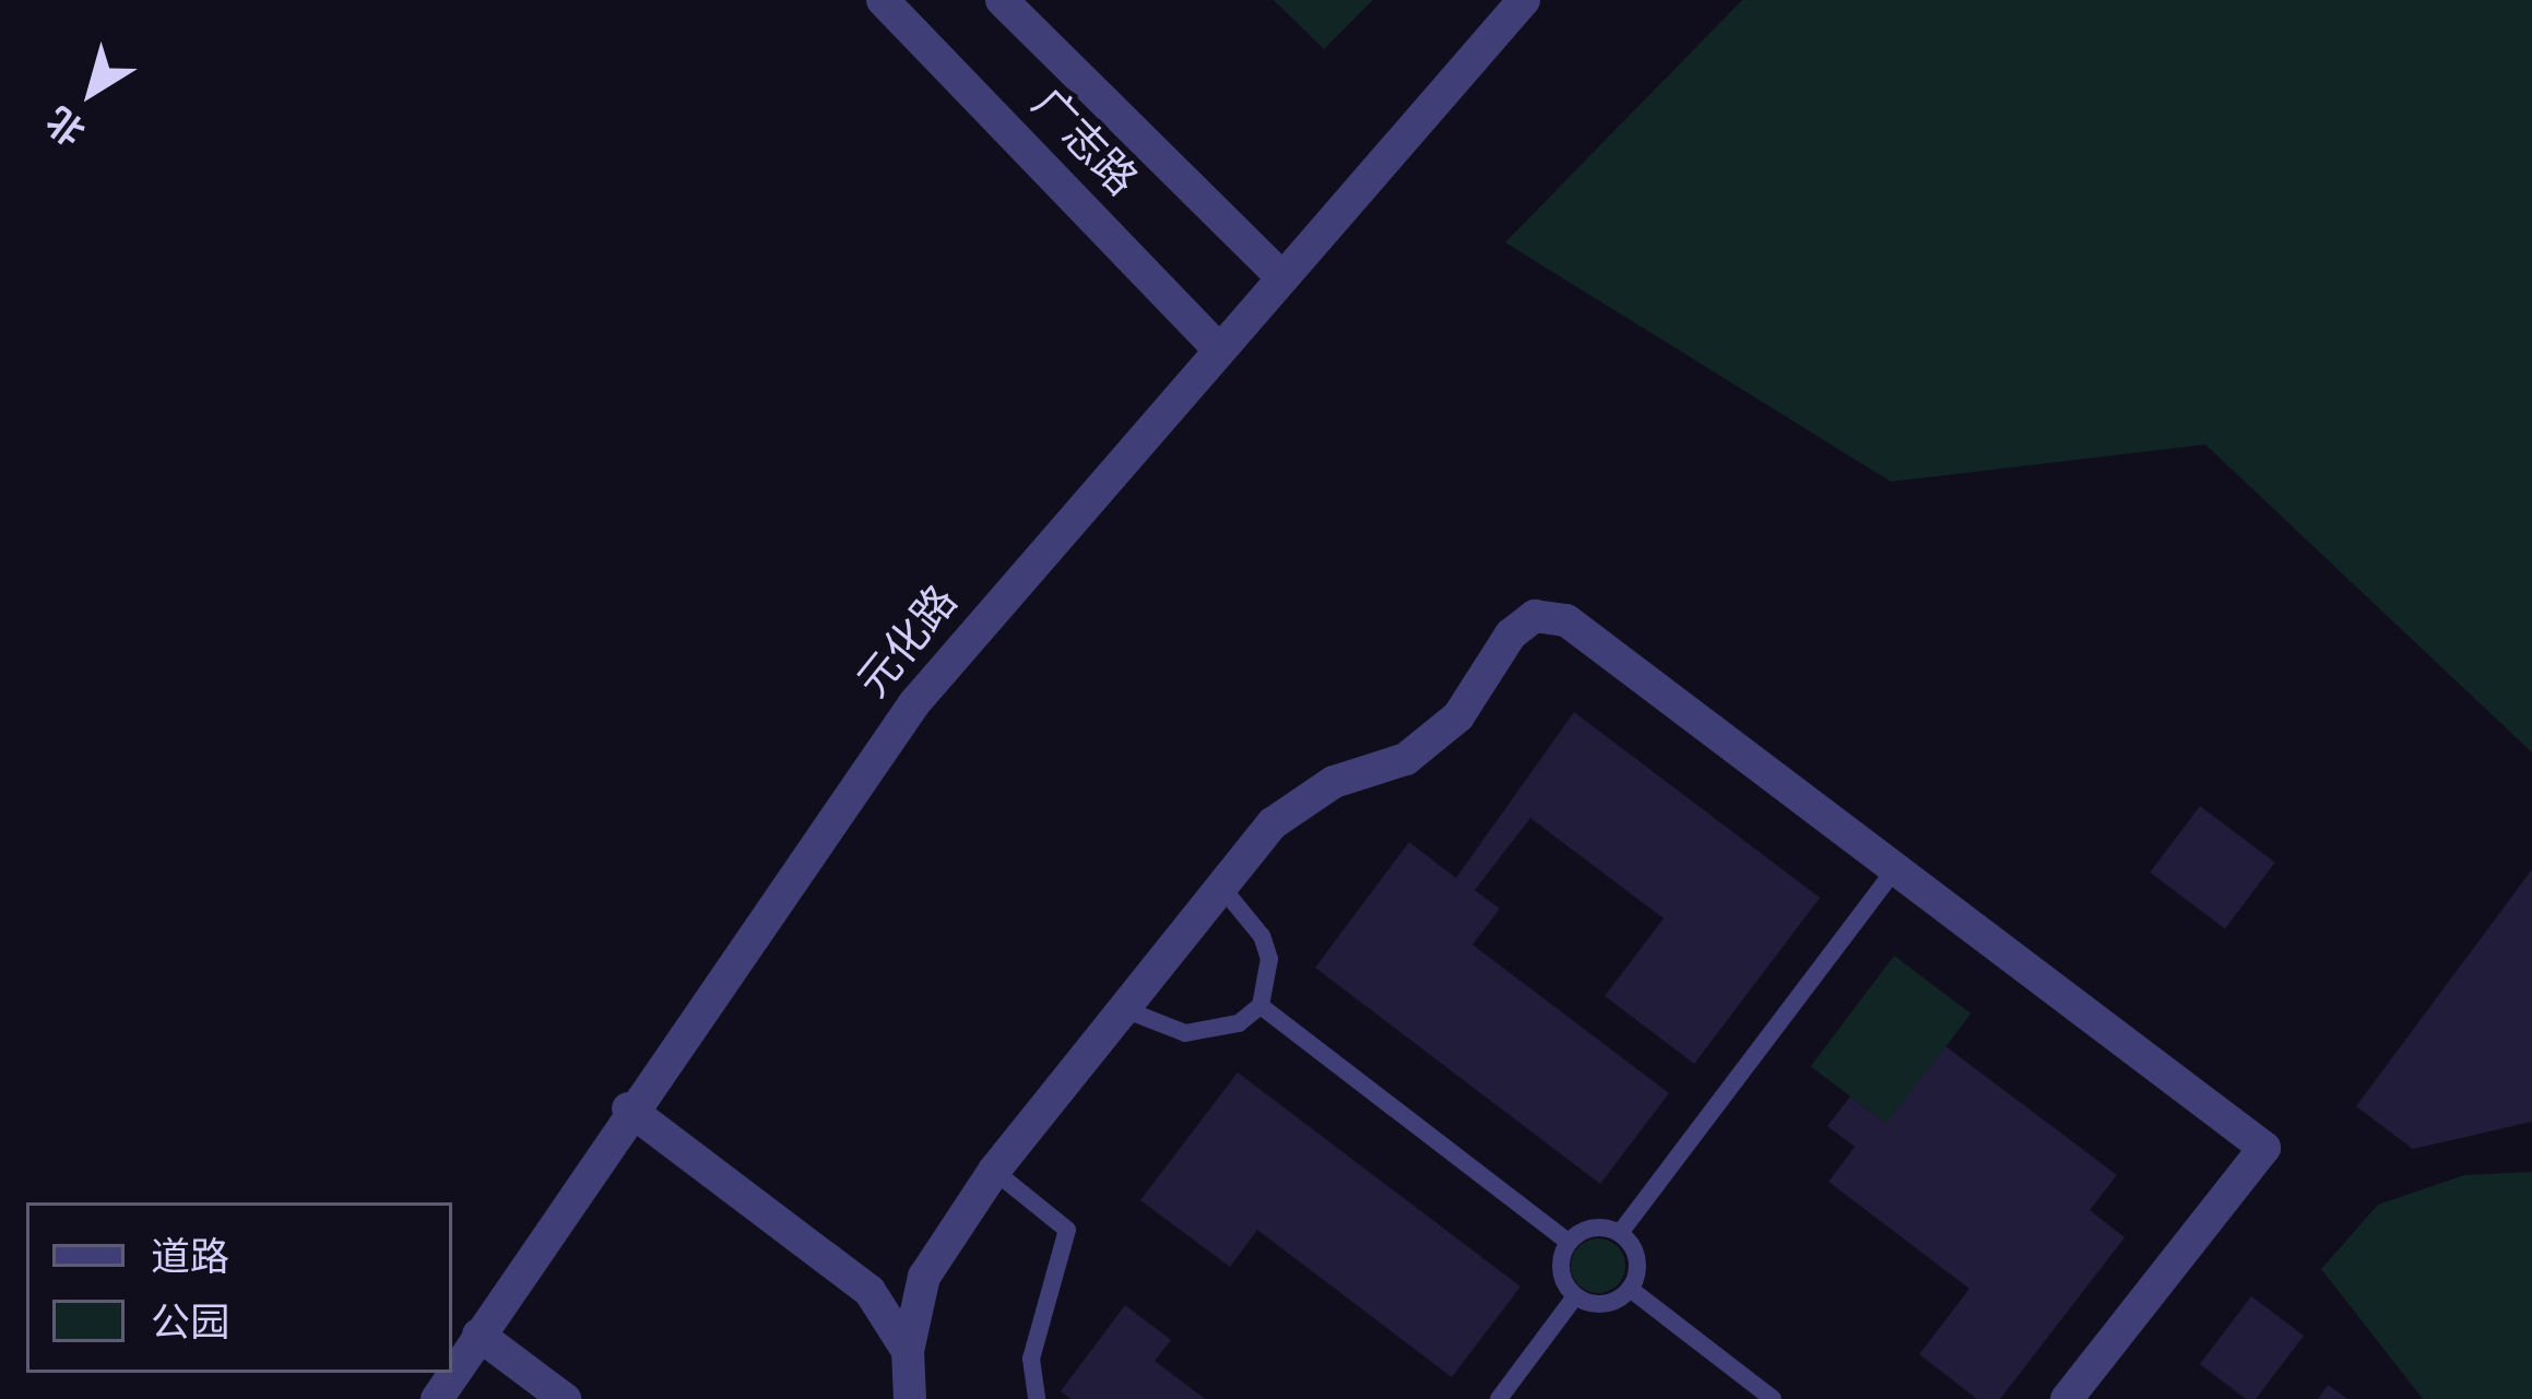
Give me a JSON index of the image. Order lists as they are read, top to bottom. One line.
{"streets":{"street":["广志路","元化路"]},"crossings":[["广志路","元化路"]],"legend":["道路","公园"],"north":"bottom left"}
